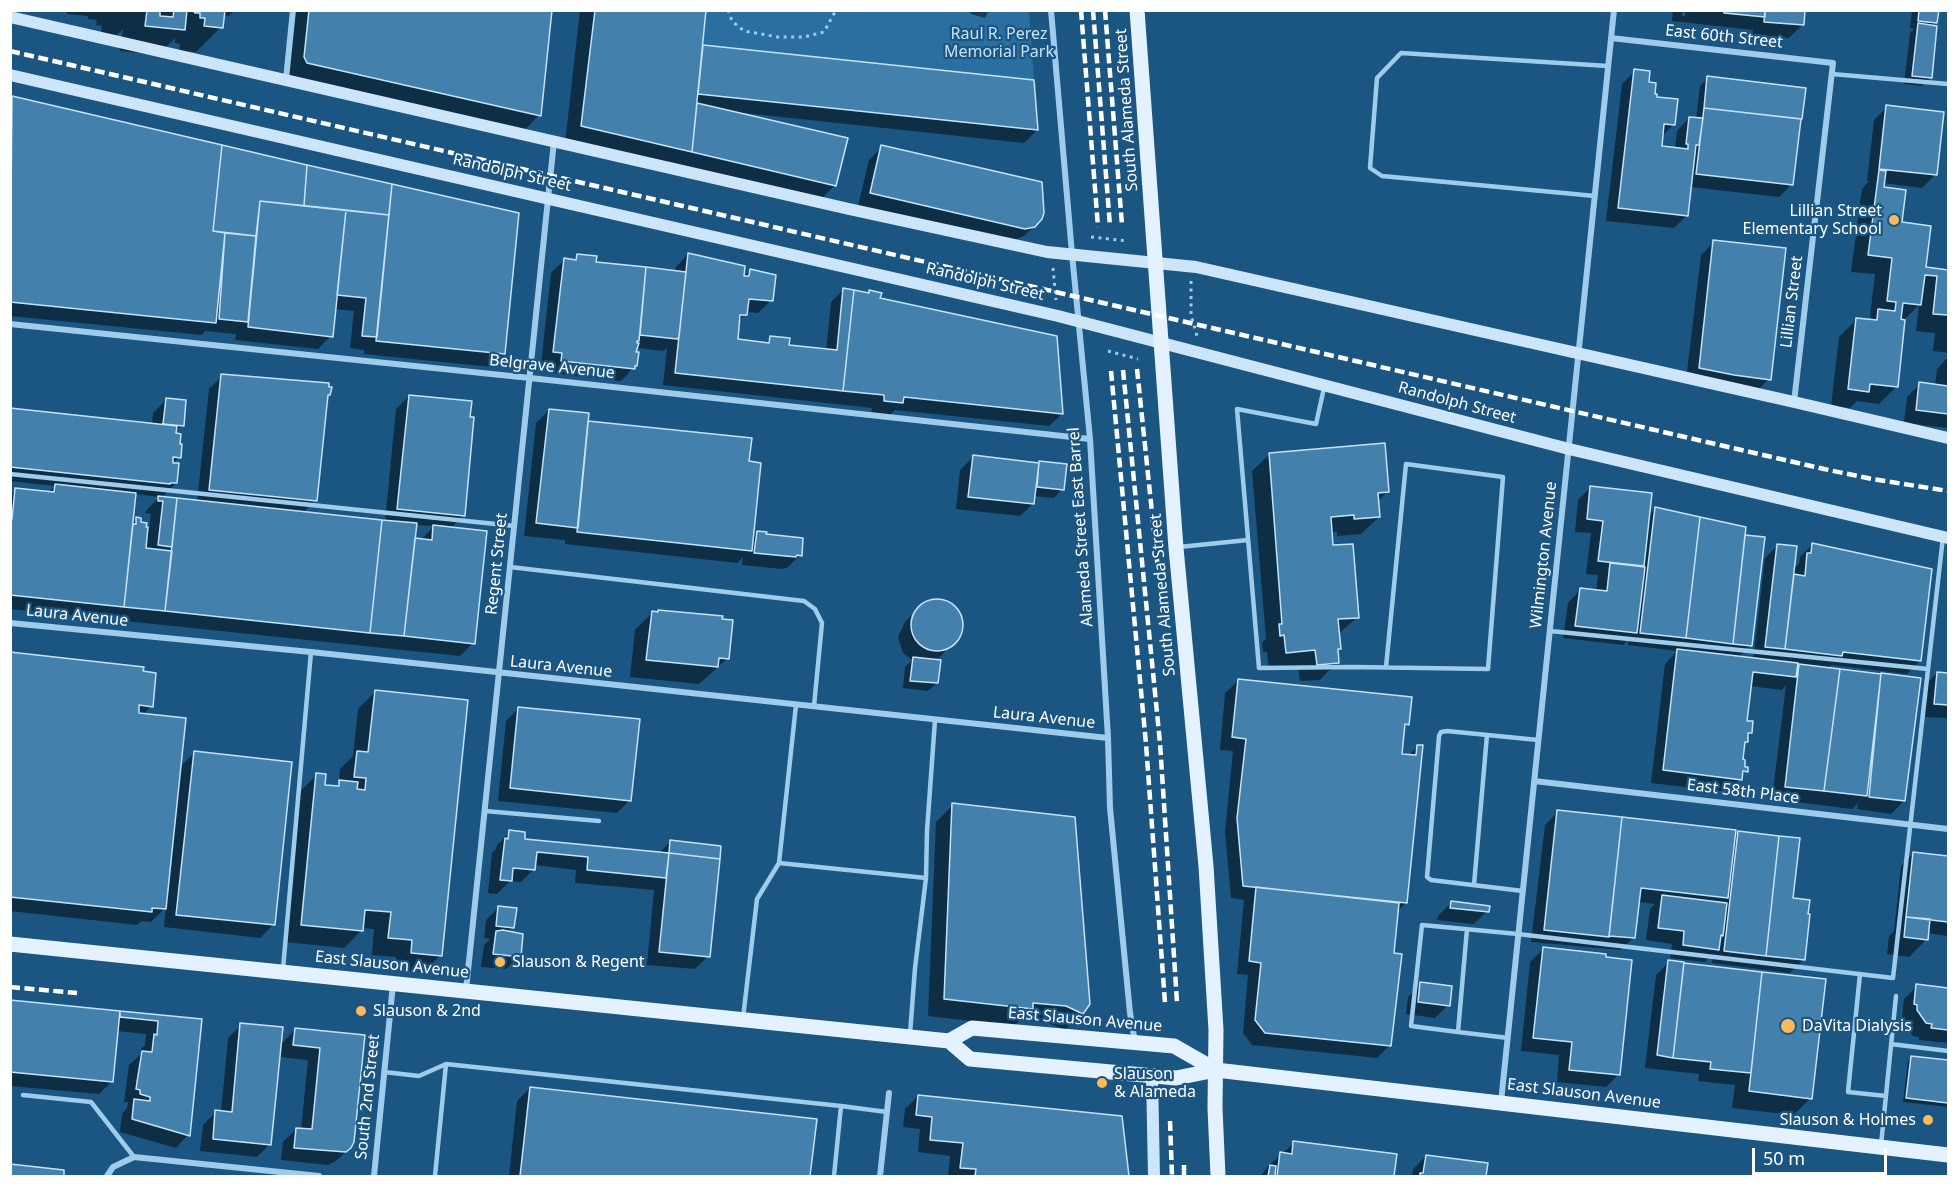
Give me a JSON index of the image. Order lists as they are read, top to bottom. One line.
{"streets":{"main road":["South Alameda Street","East Slauson Avenue"],"street":["East 60th Street","Randolph Street","Lillian Street","Belgrave Avenue","Alameda Street East Barrel","Wilmington Avenue","Regent Street","Laura Avenue","East 58th Place","South 2nd Street"]},"crossings":[["East 60th Street","Lillian Street"],["East 60th Street","Wilmington Avenue"],["South Alameda Street","Randolph Street"],["South Alameda Street","East Slauson Avenue"],["Randolph Street","Alameda Street East Barrel"],["Randolph Street","Wilmington Avenue"],["Randolph Street","Regent Street"],["Belgrave Avenue","Alameda Street East Barrel"],["Belgrave Avenue","Regent Street"],["Alameda Street East Barrel","Laura Avenue"],["Alameda Street East Barrel","East Slauson Avenue"],["Wilmington Avenue","East 58th Place"],["Wilmington Avenue","East Slauson Avenue"],["Regent Street","Laura Avenue"],["Regent Street","East Slauson Avenue"],["East Slauson Avenue","South 2nd Street"]],"parks":["Raul R. Perez Memorial Park"],"places":["Lillian Street Elementary School","Slauson & Regent","Slauson & 2nd","DaVita Dialysis","Slauson & Alameda","Slauson & Holmes"],"scale_bar":"50 m"}
